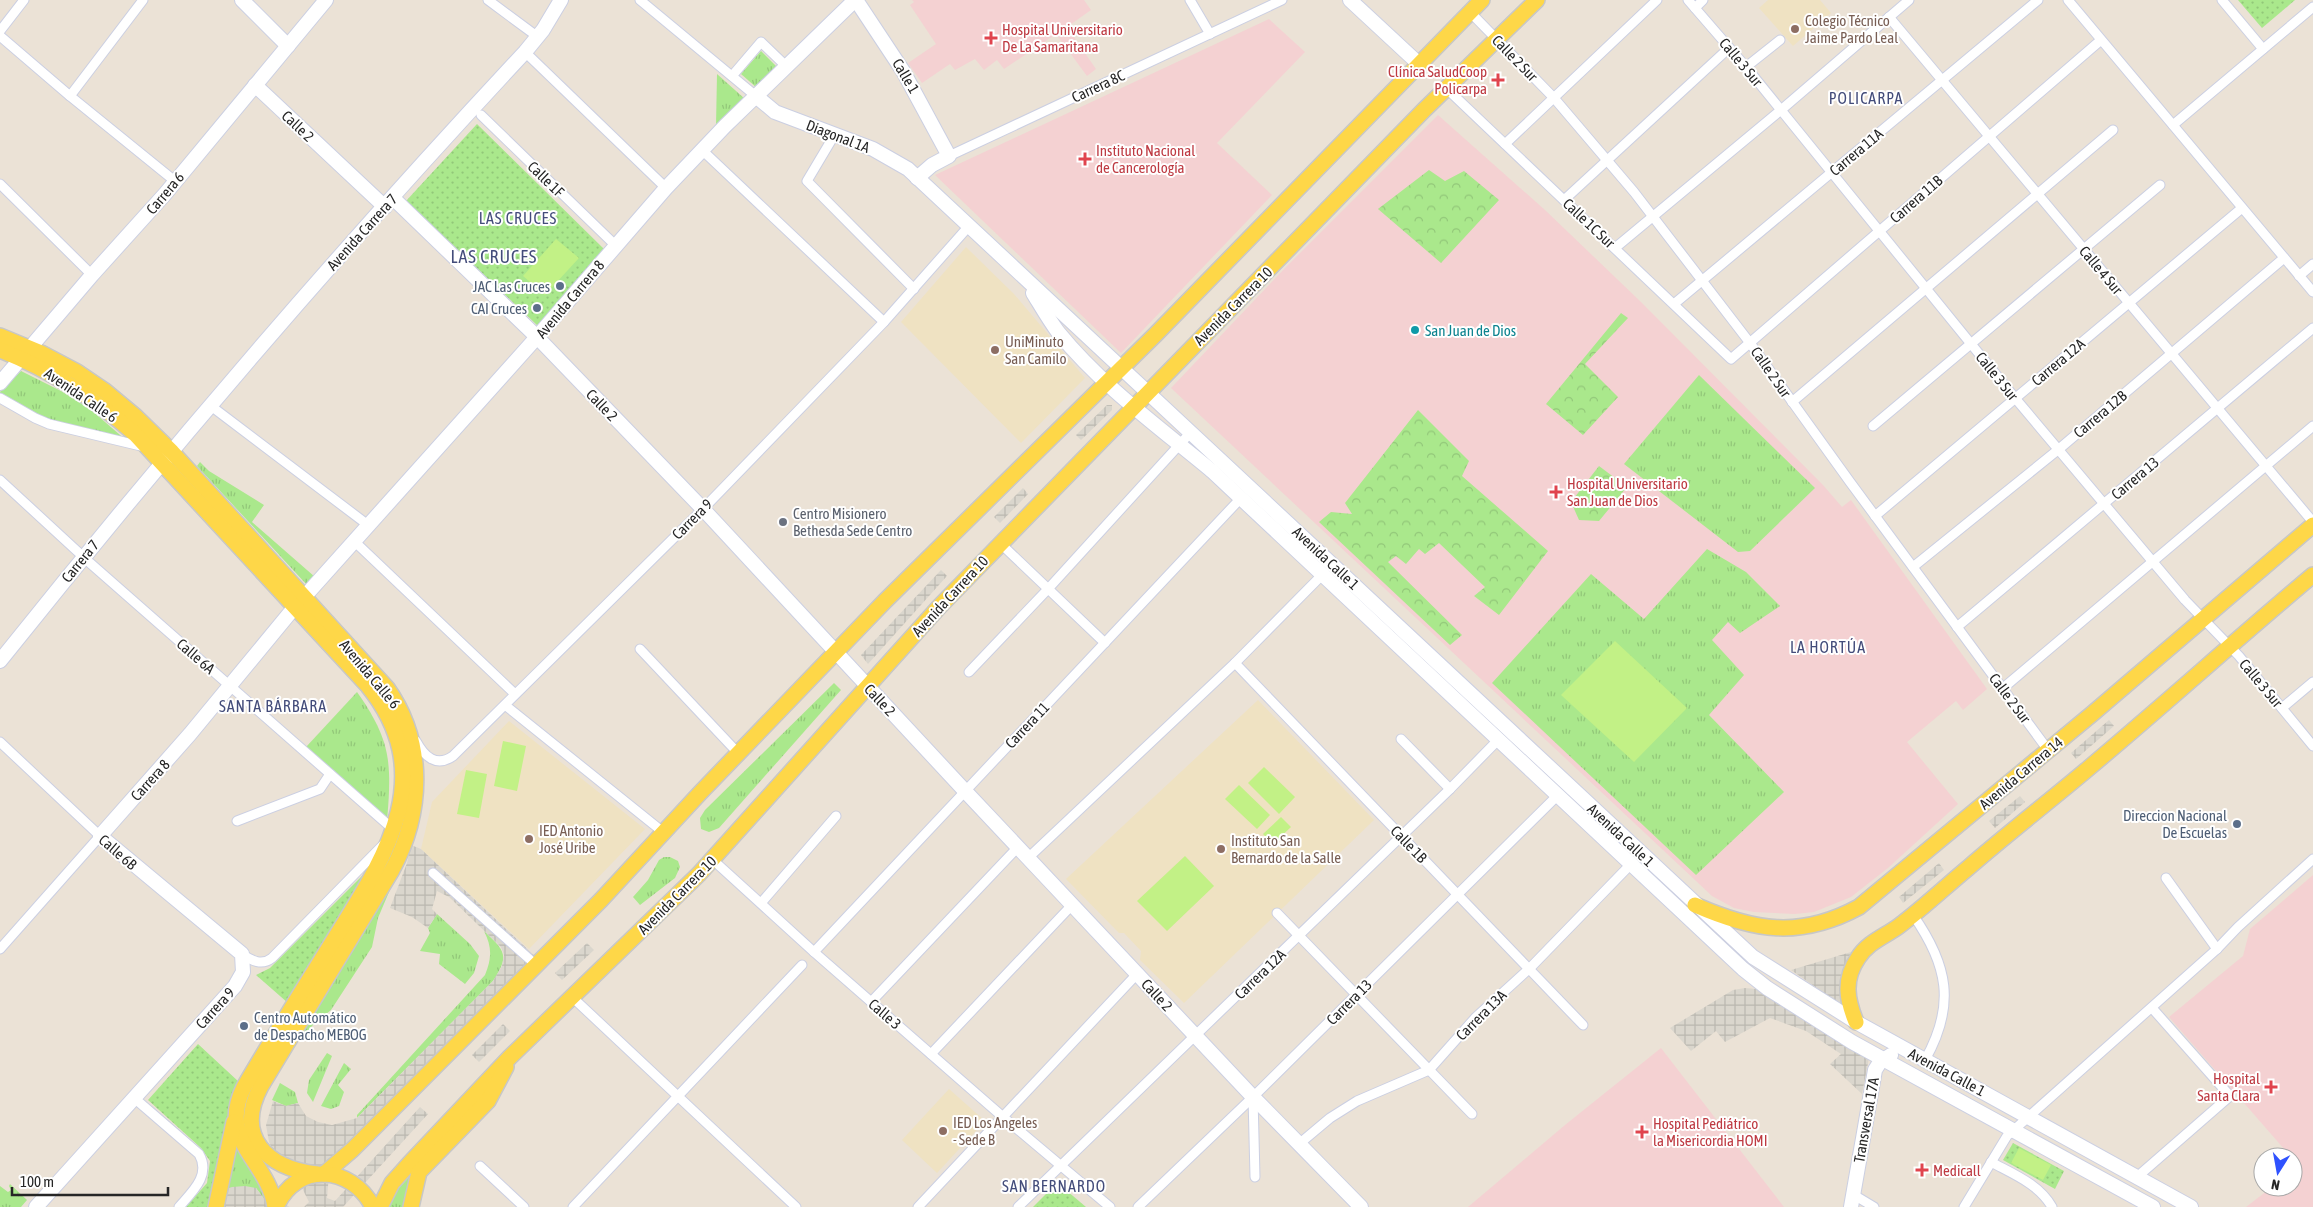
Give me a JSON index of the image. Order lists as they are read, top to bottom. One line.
{"streets":{"main road":["Avenida Carrera 10","Avenida Calle 6","Avenida Carrera 14"],"street":["Calle 2 Sur","Calle 3 Sur","Calle 1","Carrera 8C","Calle 2","Diagonal 1A","Carrera 11A","Calle 1F","Carrera 6","Carrera 11B","Calle 1C Sur","Avenida Carrera 7","Calle 4 Sur","Avenida Carrera 8","Carrera 12A","Carrera 12B","Carrera 13","Carrera 9","Avenida Calle 1","Carrera 7","Calle 6A","Carrera 11","Carrera 8","Calle 1B","Calle 6B","Calle 3","Carrera 13A","Transversal 17A"]},"crossings":[["Calle 2 Sur","Carrera 11A"],["Calle 2 Sur","Carrera 11B"],["Calle 2 Sur","Avenida Carrera 10"],["Calle 2 Sur","Carrera 12A"],["Calle 2 Sur","Carrera 12B"],["Calle 2 Sur","Carrera 13"],["Calle 2 Sur","Avenida Carrera 14"],["Calle 3 Sur","Carrera 11A"],["Calle 3 Sur","Carrera 11B"],["Calle 3 Sur","Carrera 12A"],["Calle 3 Sur","Carrera 12B"],["Calle 3 Sur","Carrera 13"],["Calle 3 Sur","Avenida Carrera 14"],["Calle 1","Carrera 8C"],["Calle 1","Avenida Carrera 8"],["Carrera 8C","Diagonal 1A"],["Calle 2","Carrera 6"],["Calle 2","Avenida Carrera 7"],["Calle 2","Avenida Carrera 8"],["Calle 2","Avenida Carrera 10"],["Calle 2","Carrera 12A"],["Calle 2","Carrera 13"],["Calle 2","Carrera 9"],["Calle 2","Carrera 11"],["Calle 2","Carrera 13A"],["Diagonal 1A","Avenida Carrera 8"],["Carrera 11A","Calle 1C Sur"],["Carrera 11A","Calle 4 Sur"],["Calle 1F","Avenida Carrera 7"],["Calle 1F","Avenida Carrera 8"],["Carrera 6","Avenida Calle 6"],["Carrera 11B","Calle 1C Sur"],["Carrera 11B","Calle 4 Sur"],["Calle 1C Sur","Avenida Carrera 10"],["Avenida Carrera 7","Avenida Calle 6"],["Avenida Carrera 7","Carrera 7"],["Calle 4 Sur","Carrera 12A"],["Calle 4 Sur","Carrera 12B"],["Calle 4 Sur","Carrera 13"],["Calle 4 Sur","Avenida Carrera 14"],["Avenida Carrera 8","Avenida Calle 6"],["Avenida Carrera 8","Carrera 8"],["Avenida Carrera 10","Avenida Calle 1"],["Avenida Carrera 10","Calle 3"],["Carrera 12A","Avenida Calle 1"],["Carrera 12A","Calle 1B"],["Carrera 12A","Calle 3"],["Avenida Calle 6","Carrera 9"],["Avenida Calle 6","Carrera 7"],["Avenida Calle 6","Calle 6A"],["Avenida Calle 6","Carrera 8"],["Carrera 13","Avenida Calle 1"],["Carrera 13","Calle 1B"],["Carrera 9","Calle 6B"],["Avenida Calle 1","Carrera 11"],["Avenida Calle 1","Avenida Carrera 14"],["Avenida Calle 1","Carrera 13A"],["Avenida Calle 1","Transversal 17A"],["Carrera 7","Calle 6A"],["Calle 6A","Carrera 8"],["Carrera 11","Calle 3"],["Carrera 8","Calle 6B"],["Calle 1B","Carrera 13A"]],"districts":["POLICARPA","LAS CRUCES","LAS CRUCES","LA HORTÚA","SANTA BÁRBARA","SAN BERNARDO"],"places":{"other":["Colegio Técnico Jaime Pardo Leal","JAC Las Cruces","CAI Cruces","San Juan de Dios","UniMinuto San Camilo","Centro Misionero Bethesda Sede Centro","Direccion Nacional De Escuelas","IED Antonio José Uribe","Instituto San Bernardo de la Salle","Centro Automático de Despacho MEBOG","IED Los Angeles - Sede B"],"health":["Hospital Universitario De La Samaritana","Clínica SaludCoop Policarpa","Instituto Nacional de Cancerología","Hospital Universitario San Juan de Dios","Hospital Santa Clara","Hospital Pediátrico la Misericordia HOMI","Medicall"]},"scale_bar":"100 m","north":"bottom"}
